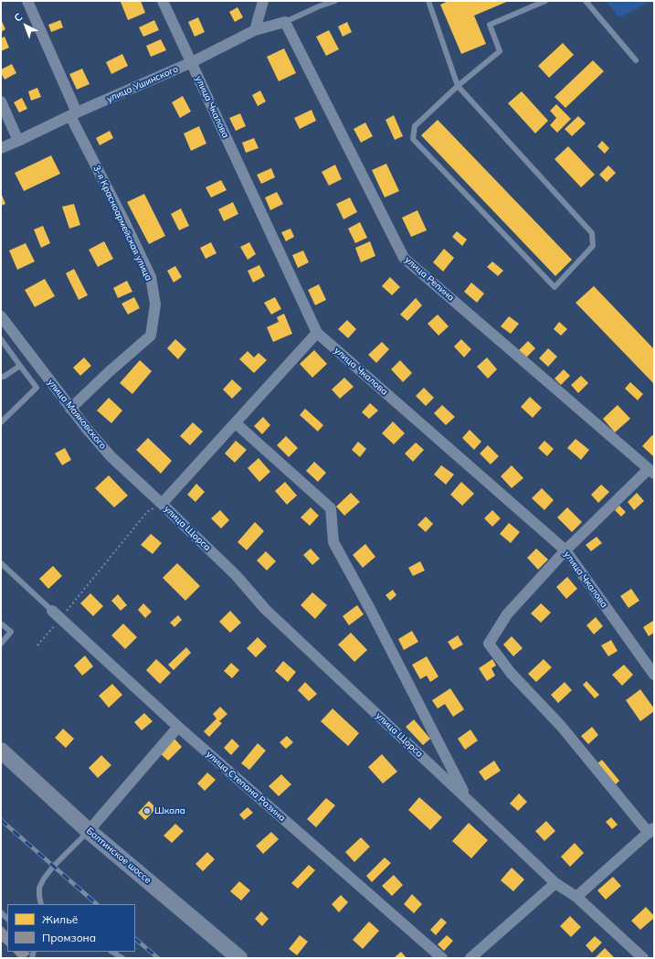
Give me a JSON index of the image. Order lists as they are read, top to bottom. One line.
{"streets":{"main road":["Болтинское шоссе"],"street":["улица Ушинского","улица Чкалова","3-я Красноармейская улица","улица Репина","улица Маяковского","улица Щорса","улица Степана Разина"]},"crossings":[["улица Ушинского","улица Чкалова"],["улица Ушинского","3-я Красноармейская улица"],["улица Ушинского","улица Репина"],["3-я Красноармейская улица","улица Маяковского"],["улица Маяковского","улица Щорса"]],"places":["Школа"],"legend":["Жильё","Промзона"],"north":"top left"}
